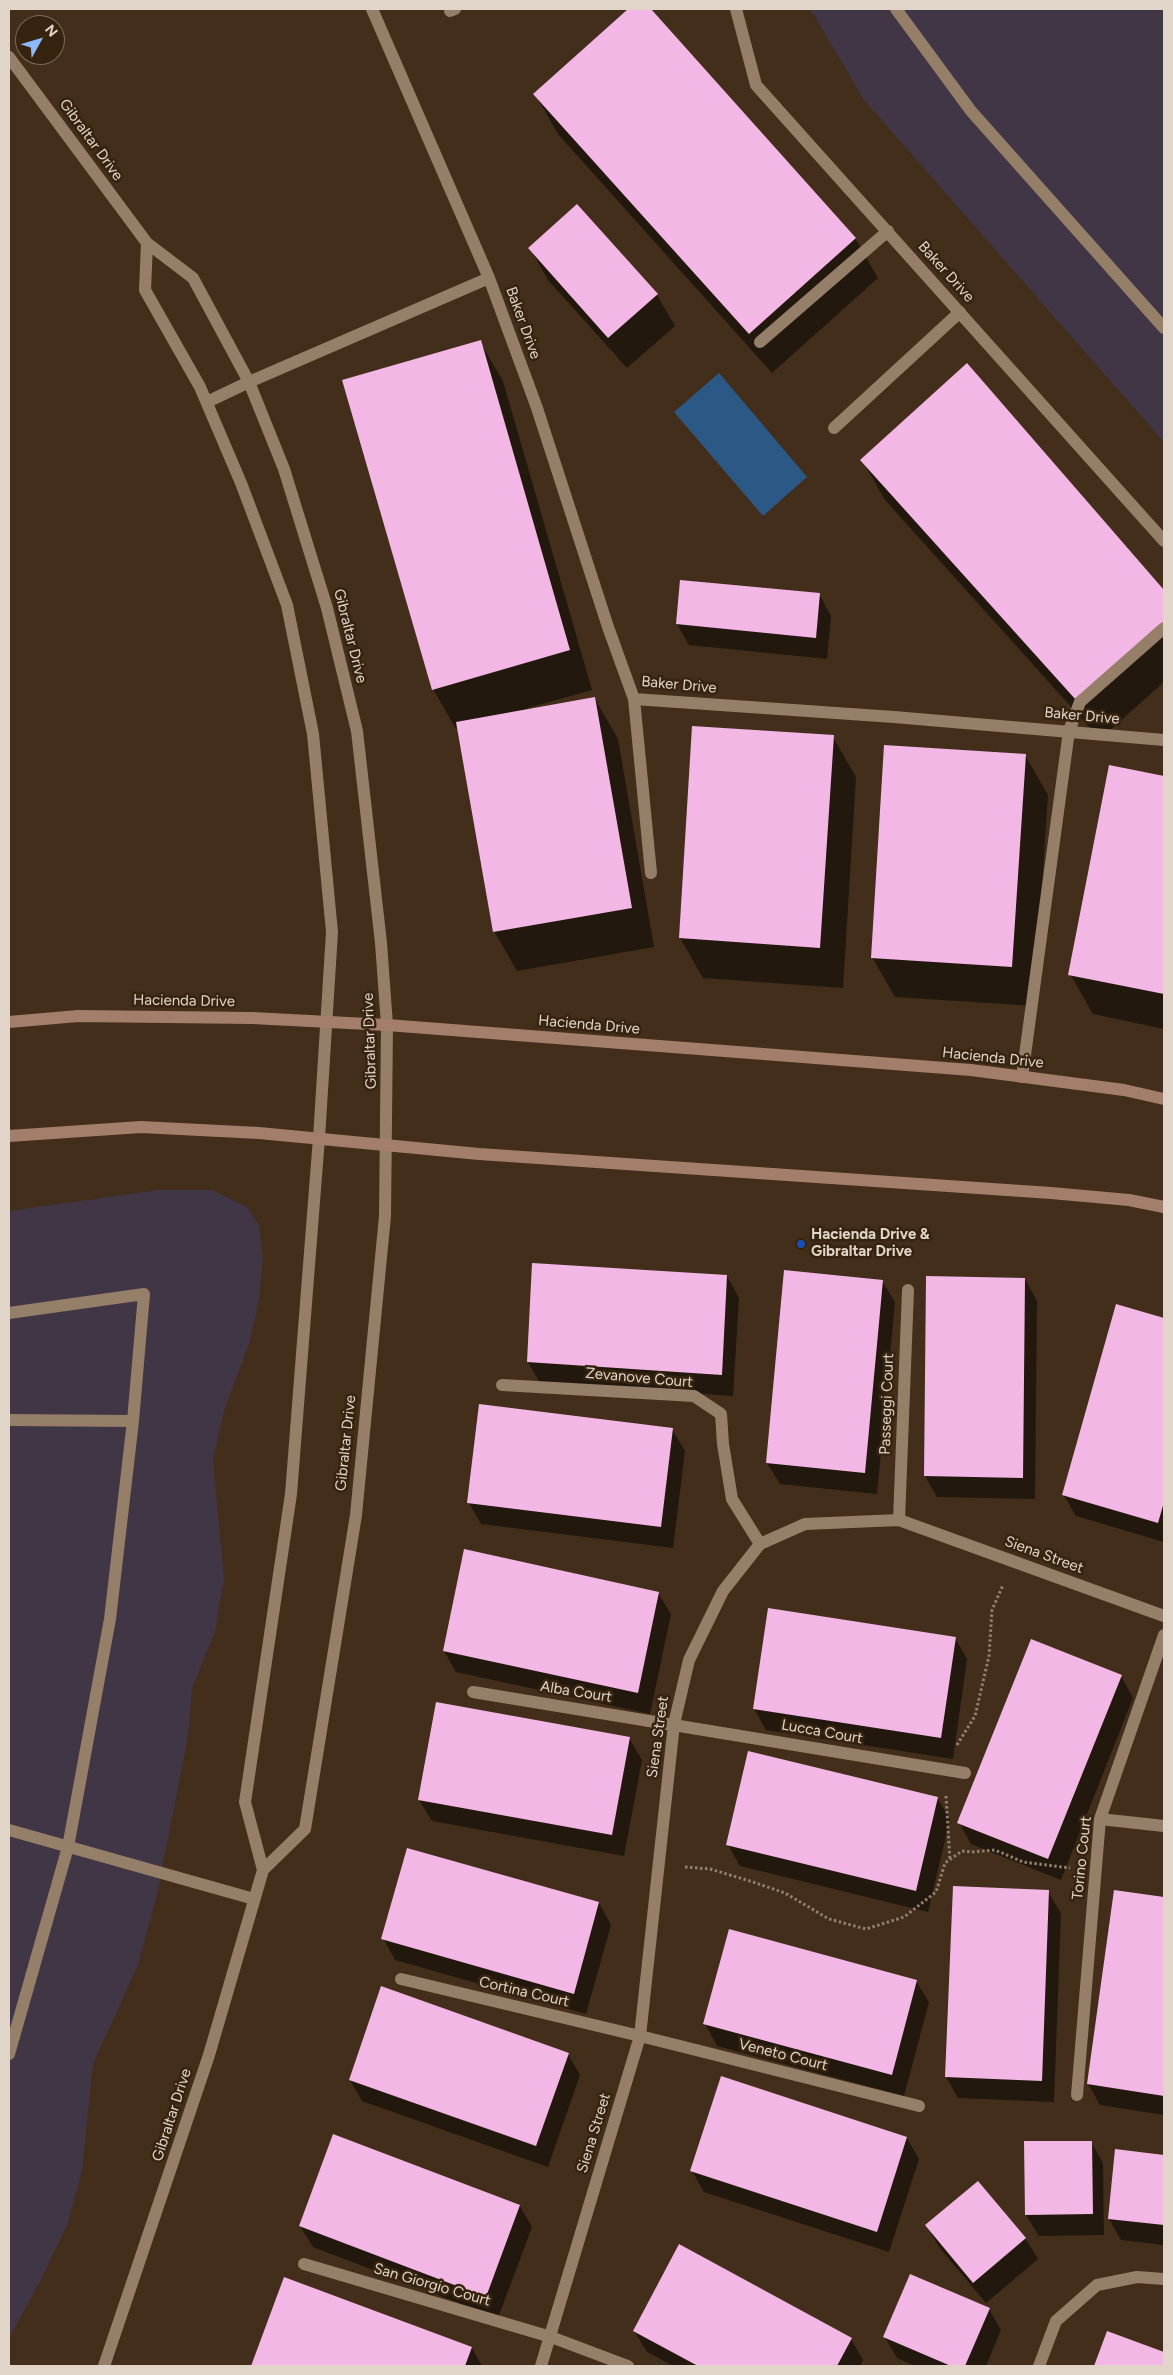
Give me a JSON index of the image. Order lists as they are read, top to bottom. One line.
{"streets":{"main road":["Hacienda Drive"],"street":["Gibraltar Drive","Baker Drive","Zevanove Court","Passeggi Court","Siena Street","Alba Court","Lucca Court","Torino Court","Cortina Court","Veneto Court","San Giorgio Court"]},"crossings":[["Gibraltar Drive","Hacienda Drive"],["Zevanove Court","Siena Street"],["Passeggi Court","Siena Street"],["Siena Street","Alba Court"],["Siena Street","Lucca Court"],["Siena Street","Cortina Court"],["Siena Street","Veneto Court"],["Siena Street","San Giorgio Court"],["Alba Court","Lucca Court"],["Cortina Court","Veneto Court"]],"places":["Hacienda Drive & Gibraltar Drive"],"north":"top right"}
